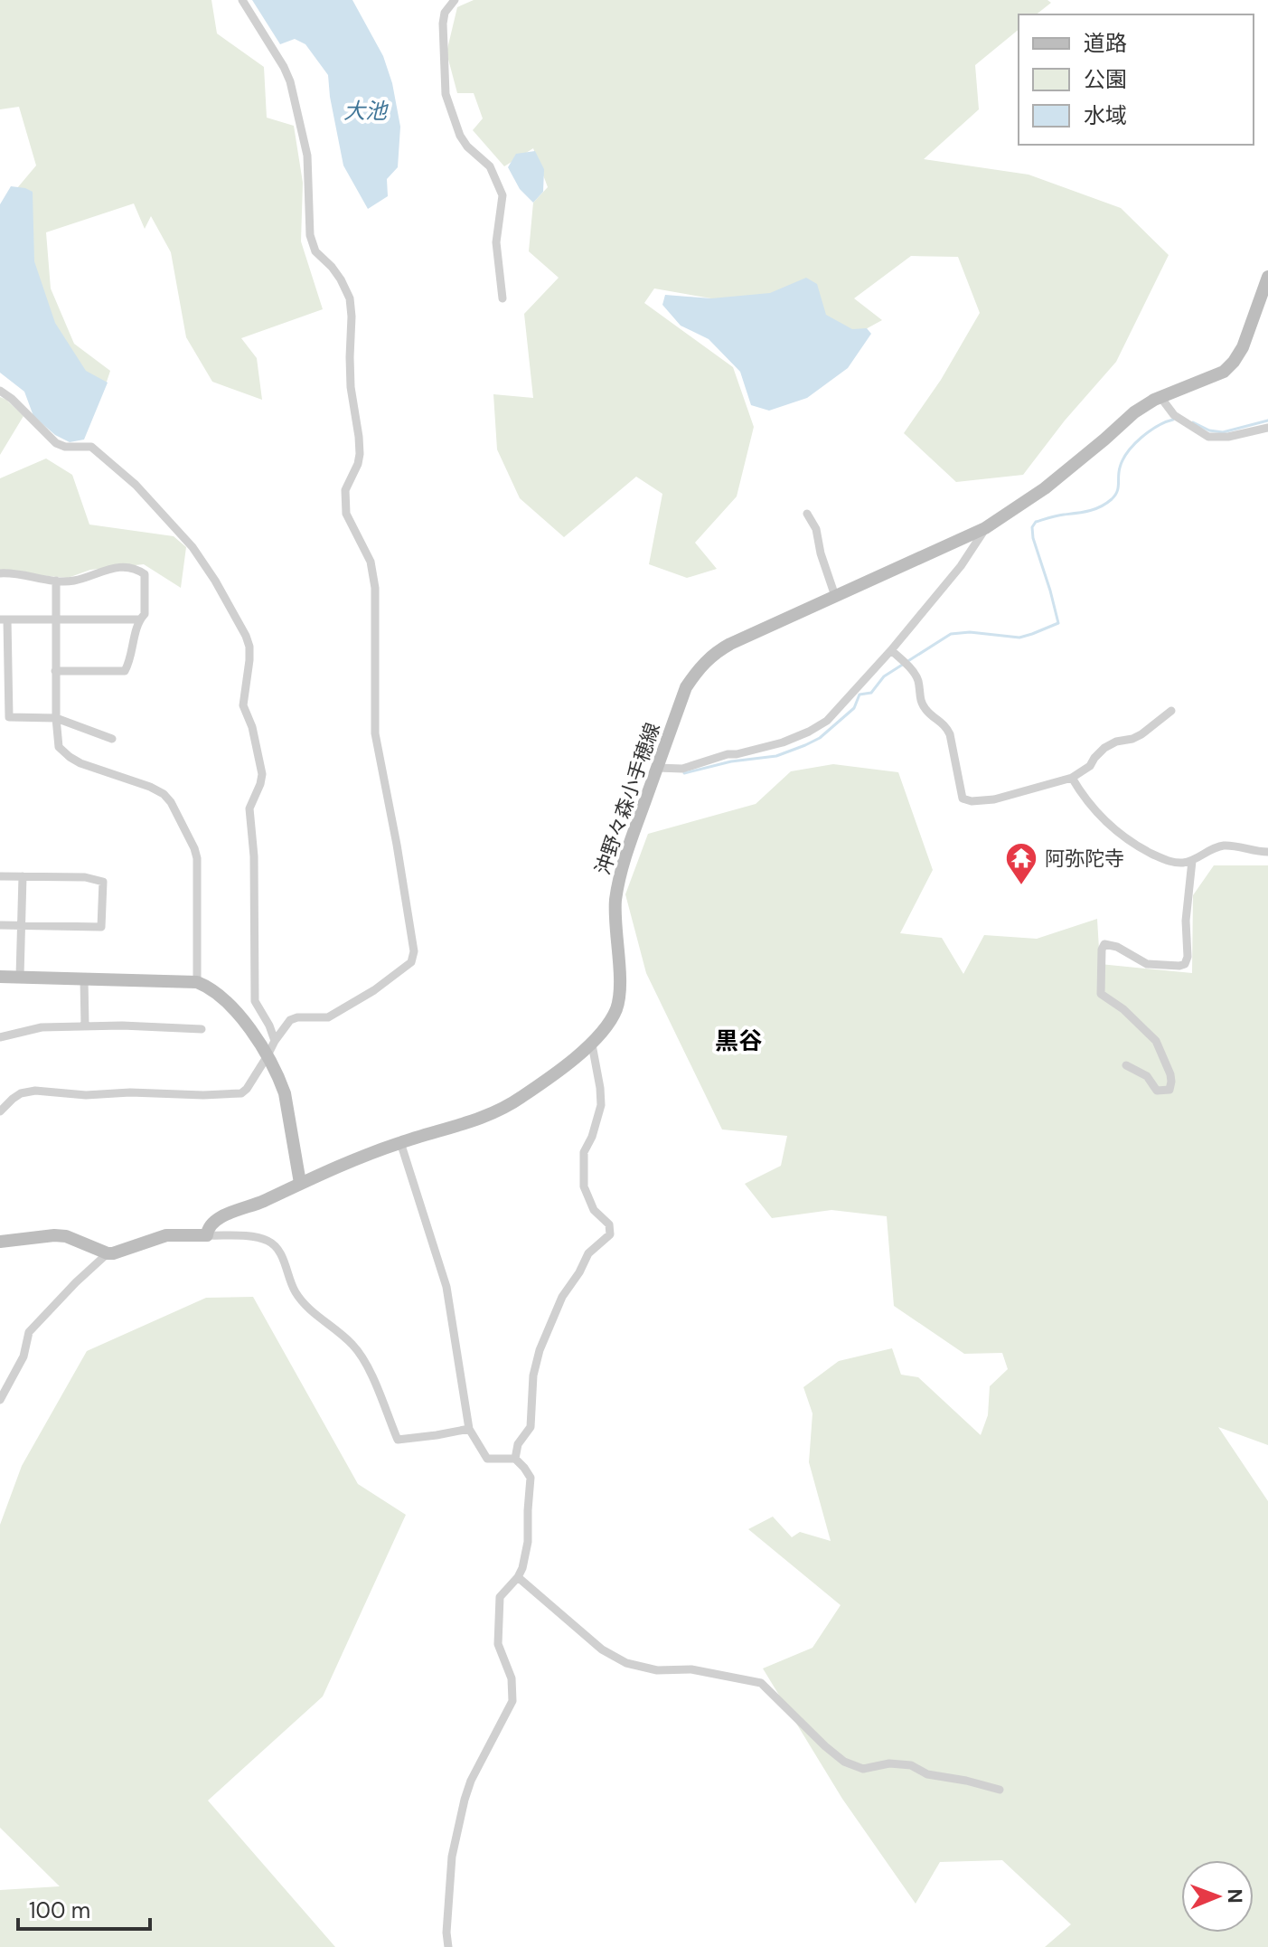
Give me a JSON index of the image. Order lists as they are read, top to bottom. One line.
{"streets":{"main road":["沖野々森小手穂線"]},"districts":["黒谷"],"water":["大池"],"places":{"temple":["阿弥陀寺"]},"legend":["道路","公園","水域"],"scale_bar":"100 m","north":"right"}
